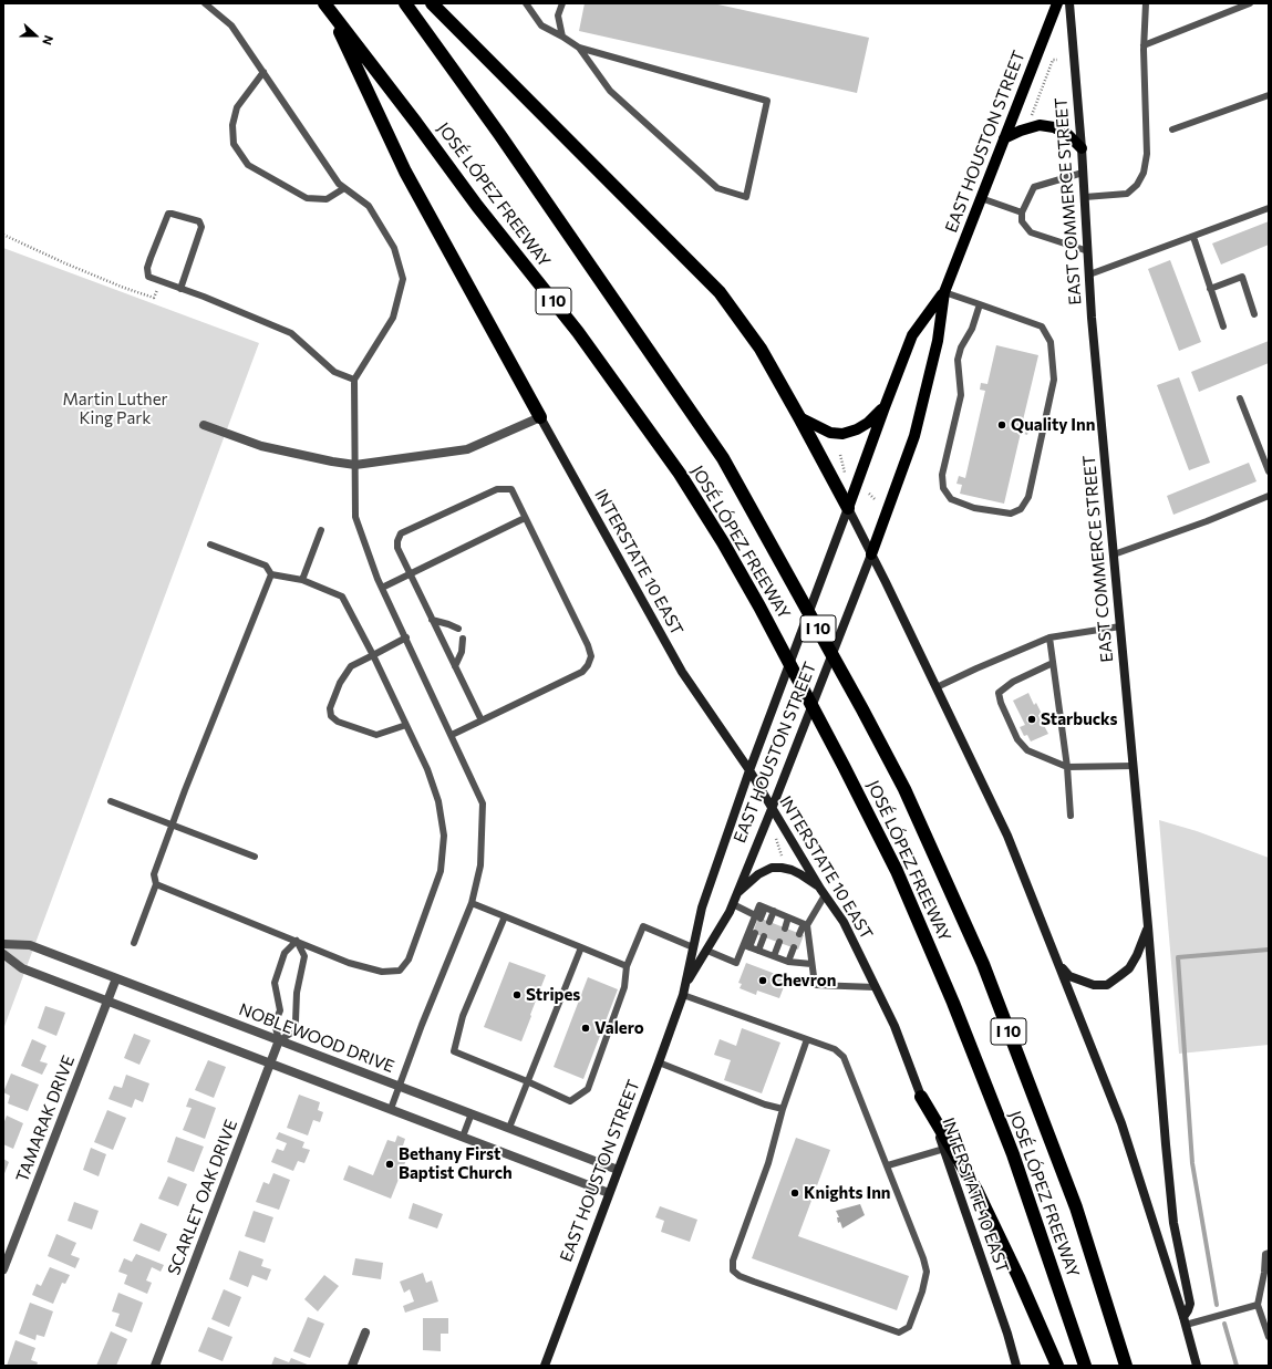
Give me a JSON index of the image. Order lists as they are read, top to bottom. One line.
{"streets":{"highway":["JOSÉ LÓPEZ FREEWAY","I 10"],"main road":["EAST HOUSTON STREET","EAST COMMERCE STREET","INTERSTATE 10 EAST"],"street":["NOBLEWOOD DRIVE","TAMARAK DRIVE","SCARLET OAK DRIVE"]},"crossings":[["EAST HOUSTON STREET","INTERSTATE 10 EAST"],["EAST HOUSTON STREET","NOBLEWOOD DRIVE"],["NOBLEWOOD DRIVE","TAMARAK DRIVE"],["NOBLEWOOD DRIVE","SCARLET OAK DRIVE"]],"parks":["Martin Luther King Park"],"places":["Quality Inn","Starbucks","Chevron","Stripes","Valero","Bethany First Baptist Church","Knights Inn"],"north":"right"}
